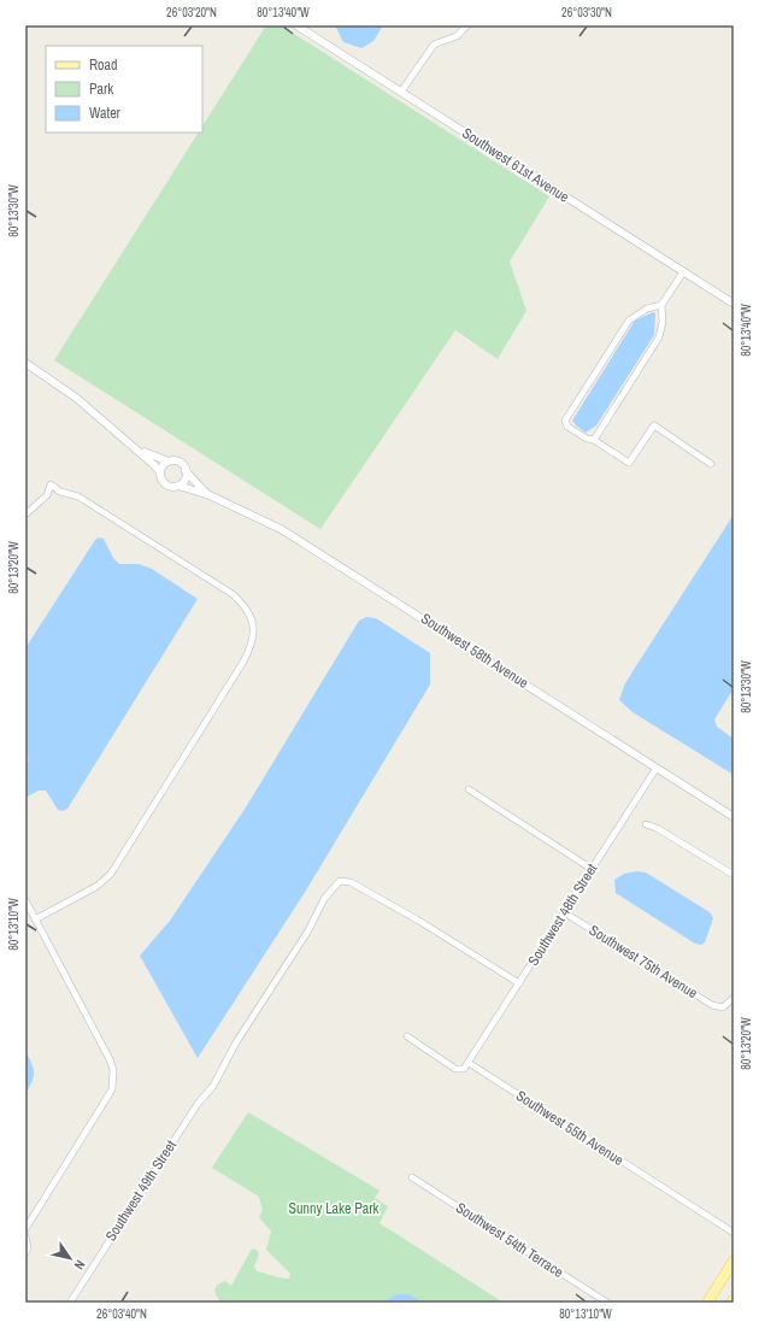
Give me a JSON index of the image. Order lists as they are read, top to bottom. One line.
{"streets":{"street":["Southwest 61st Avenue","Southwest 58th Avenue","Southwest 48th Street","Southwest 75th Avenue","Southwest 55th Avenue","Southwest 49th Street","Southwest 54th Terrace"]},"crossings":[["Southwest 58th Avenue","Southwest 48th Street"],["Southwest 48th Street","Southwest 75th Avenue"],["Southwest 48th Street","Southwest 55th Avenue"],["Southwest 48th Street","Southwest 49th Street"]],"parks":["Sunny Lake Park"],"legend":["Road","Park","Water"],"north":"bottom right","coordinates":["26°03'20\"N","80°13'40\"W","26°03'30\"N","80°13'30\"W","80°13'20\"W","80°13'10\"W","26°03'40\"N"]}
